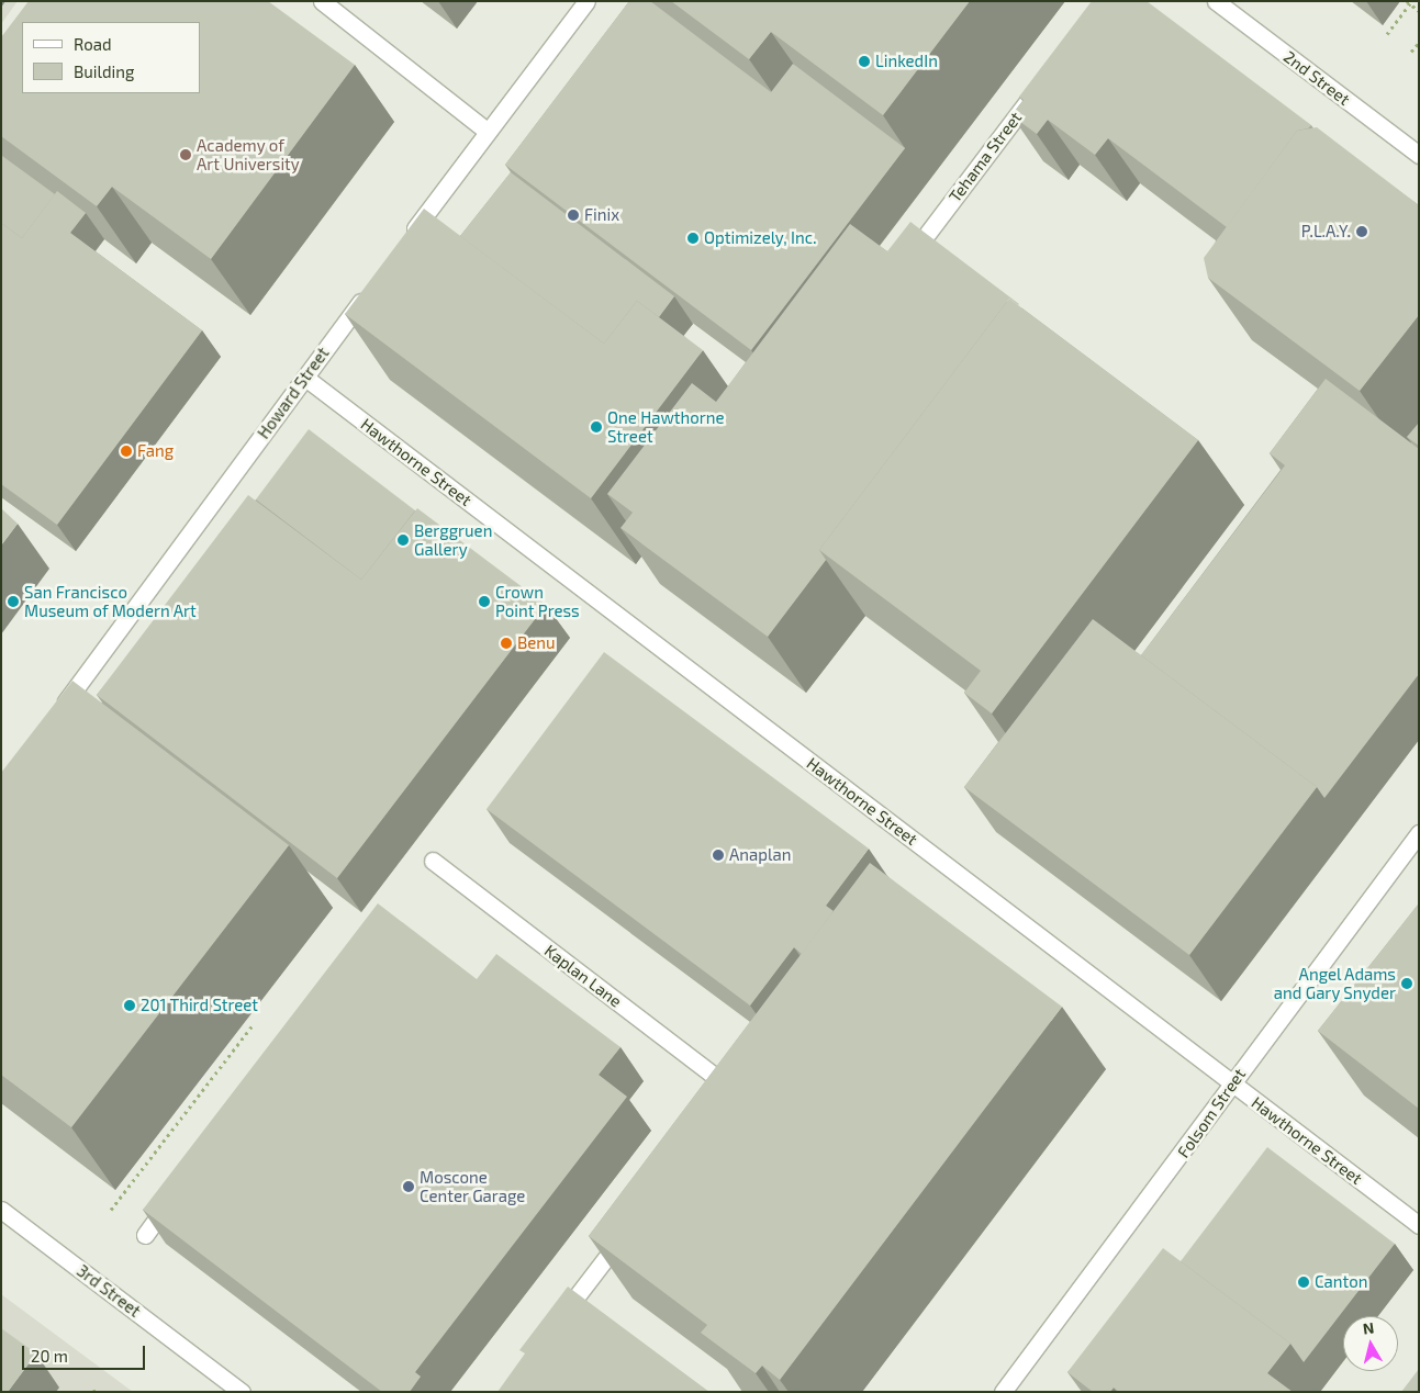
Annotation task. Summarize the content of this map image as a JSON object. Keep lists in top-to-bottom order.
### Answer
{
  "streets": {
    "street": [
      "2nd Street",
      "Tehama Street",
      "Howard Street",
      "Hawthorne Street",
      "Kaplan Lane",
      "Folsom Street",
      "3rd Street"
    ]
  },
  "crossings": [
    ["Howard Street", "Hawthorne Street"],
    ["Hawthorne Street", "Folsom Street"]
  ],
  "places": [
    "LinkedIn",
    "Academy of Art University",
    "Finix",
    "P.L.A.Y.",
    "Optimizely, Inc.",
    "One Hawthorne Street",
    "Fang",
    "Berggruen Gallery",
    "San Francisco Museum of Modern Art",
    "Crown Point Press",
    "Benu",
    "Anaplan",
    "Angel Adams and Gary Snyder",
    "201 Third Street",
    "Moscone Center Garage",
    "Canton"
  ],
  "legend": ["Road", "Building"],
  "scale_bar": "20 m",
  "north": "top"
}
